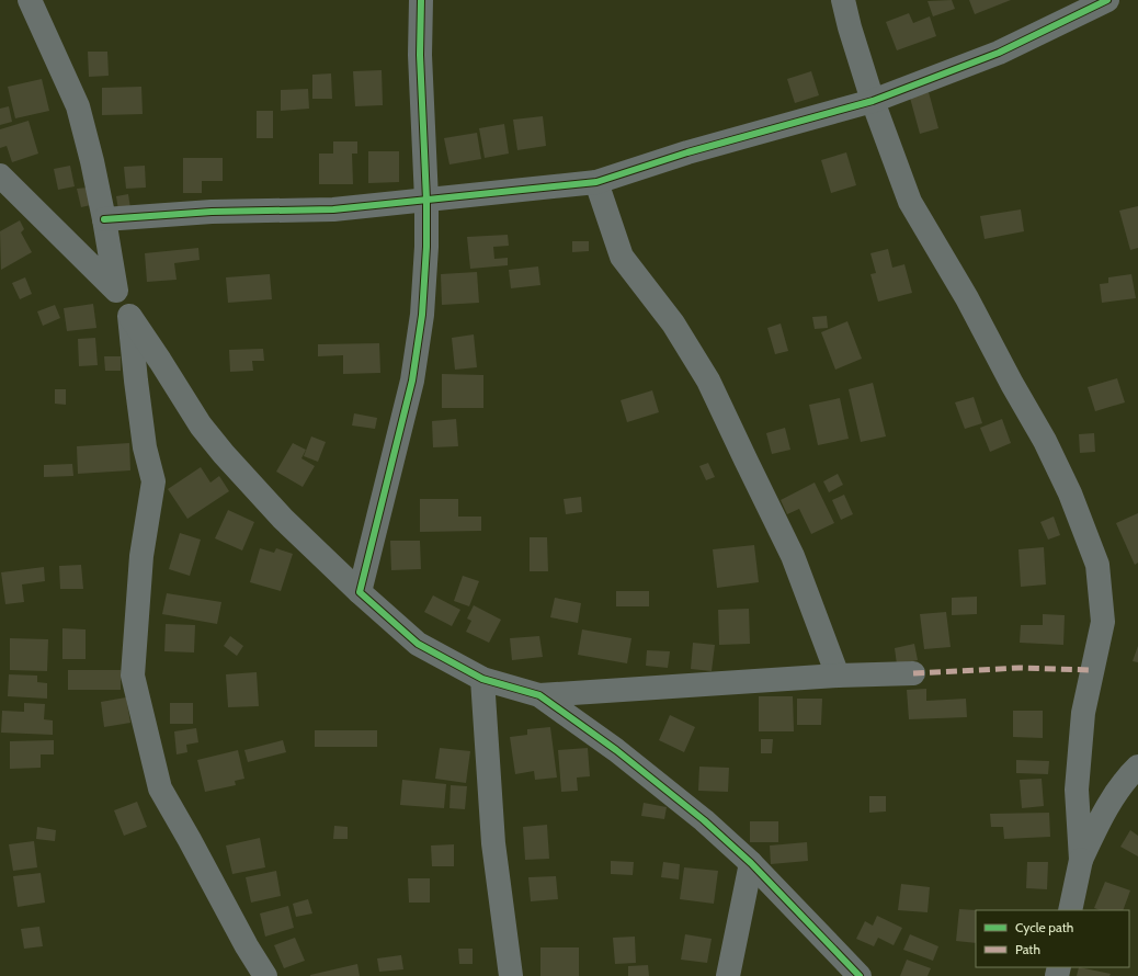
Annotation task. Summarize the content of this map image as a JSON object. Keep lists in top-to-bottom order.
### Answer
{
  "legend": ["Cycle path", "Path"]
}
